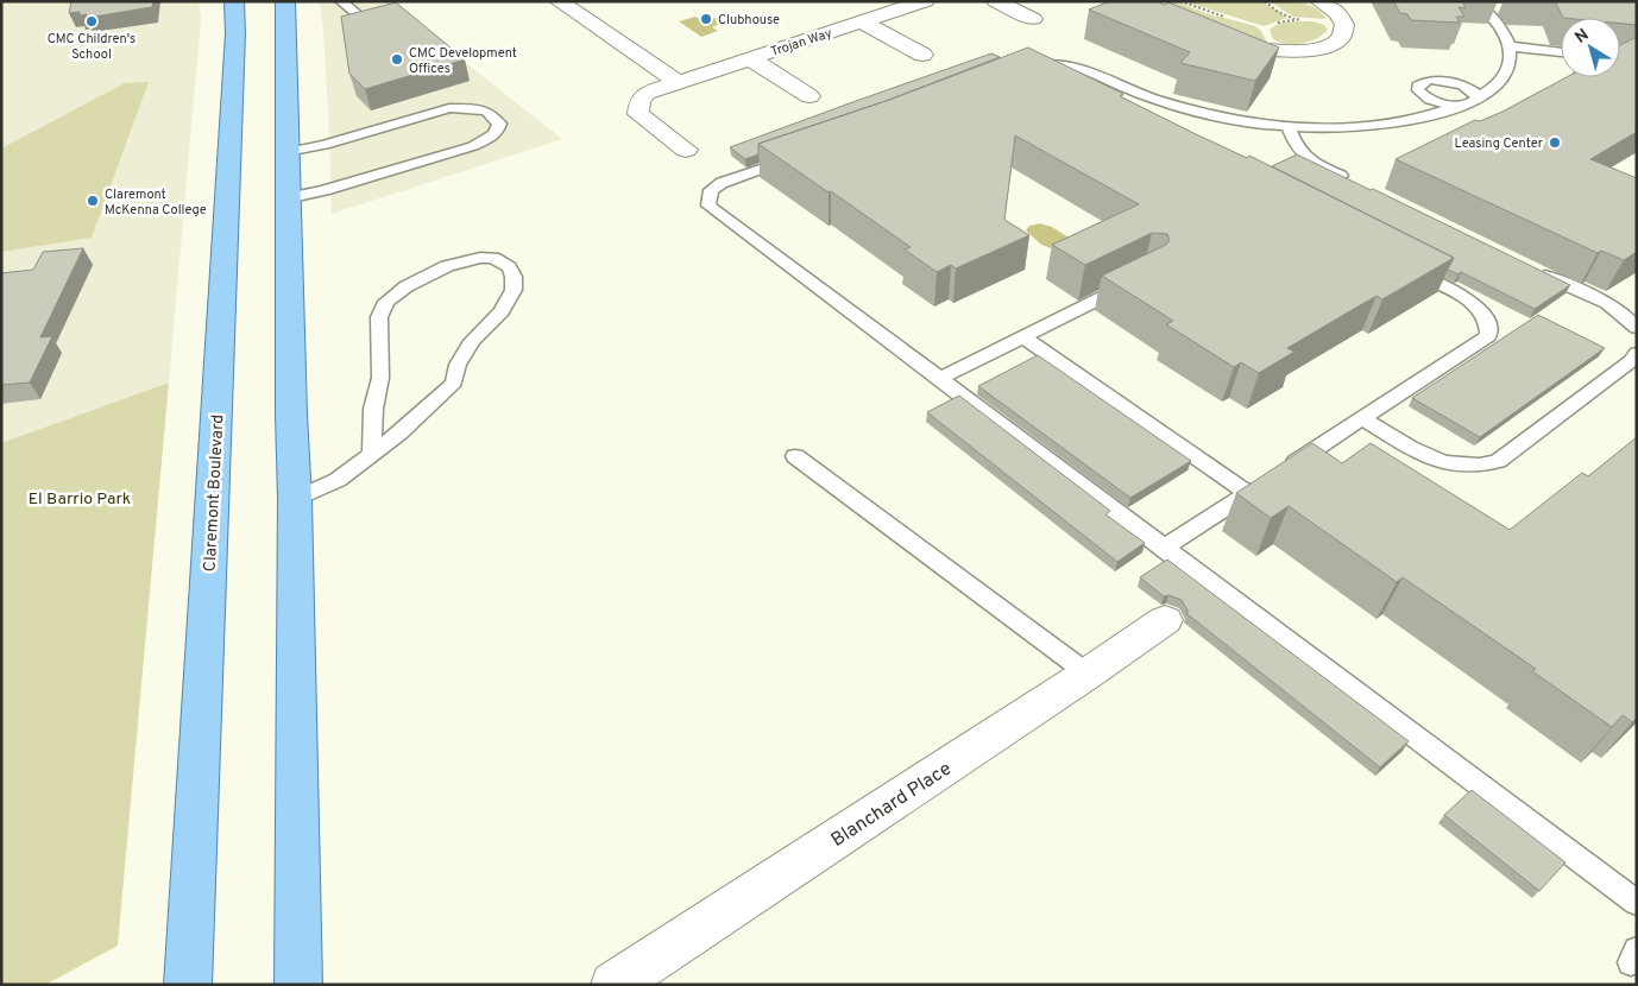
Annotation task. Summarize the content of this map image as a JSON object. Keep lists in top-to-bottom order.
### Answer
{
  "streets": {
    "main road": ["Claremont Boulevard"],
    "street": ["Trojan Way", "Blanchard Place"]
  },
  "parks": ["El Barrio Park"],
  "places": [
    "Clubhouse",
    "CMC Children's School",
    "CMC Development Offices",
    "Leasing Center",
    "Claremont McKenna College"
  ],
  "north": "top left"
}
